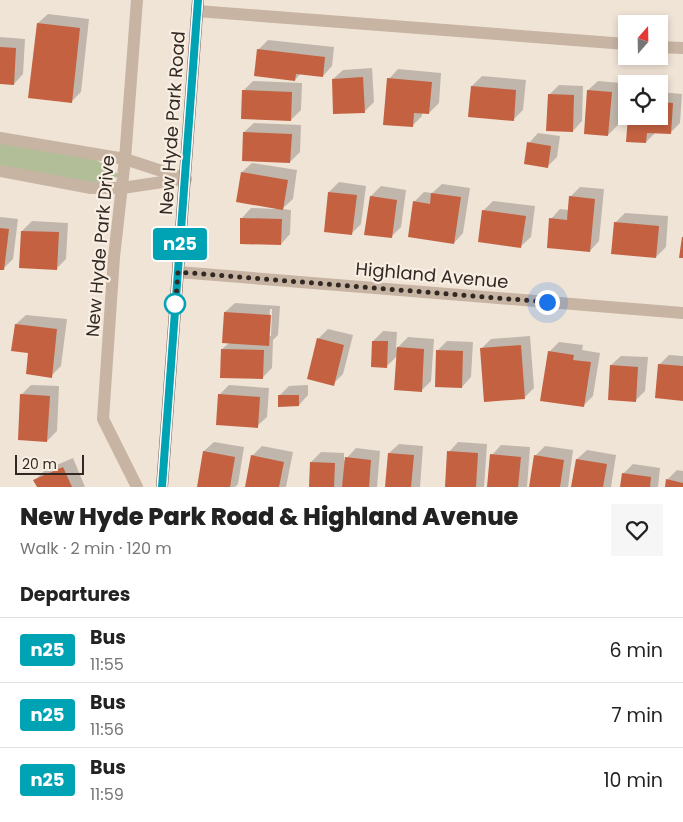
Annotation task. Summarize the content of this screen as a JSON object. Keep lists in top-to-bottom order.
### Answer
{
  "streets": {
    "main road": ["New Hyde Park Road"],
    "street": ["New Hyde Park Drive", "Highland Avenue"]
  },
  "crossings": [
    ["New Hyde Park Road", "Highland Avenue"]
  ],
  "lines": ["bus line n25"],
  "scale_bar": "20 m",
  "north": "top",
  "page": {
    "on_map": "n25",
    "scale": "20 m",
    "heading": [
      ["New Hyde Park Road & Highland Avenue", "Walk · 2 min · 120 m"],
      "Departures"
    ],
    "list": [
      {
        "mark": "n25",
        "name": "Bus",
        "note": "11:55",
        "value": "6 min"
      },
      {
        "mark": "n25",
        "name": "Bus",
        "note": "11:56",
        "value": "7 min"
      },
      {
        "mark": "n25",
        "name": "Bus",
        "note": "11:59",
        "value": "10 min"
      }
    ]
  }
}
